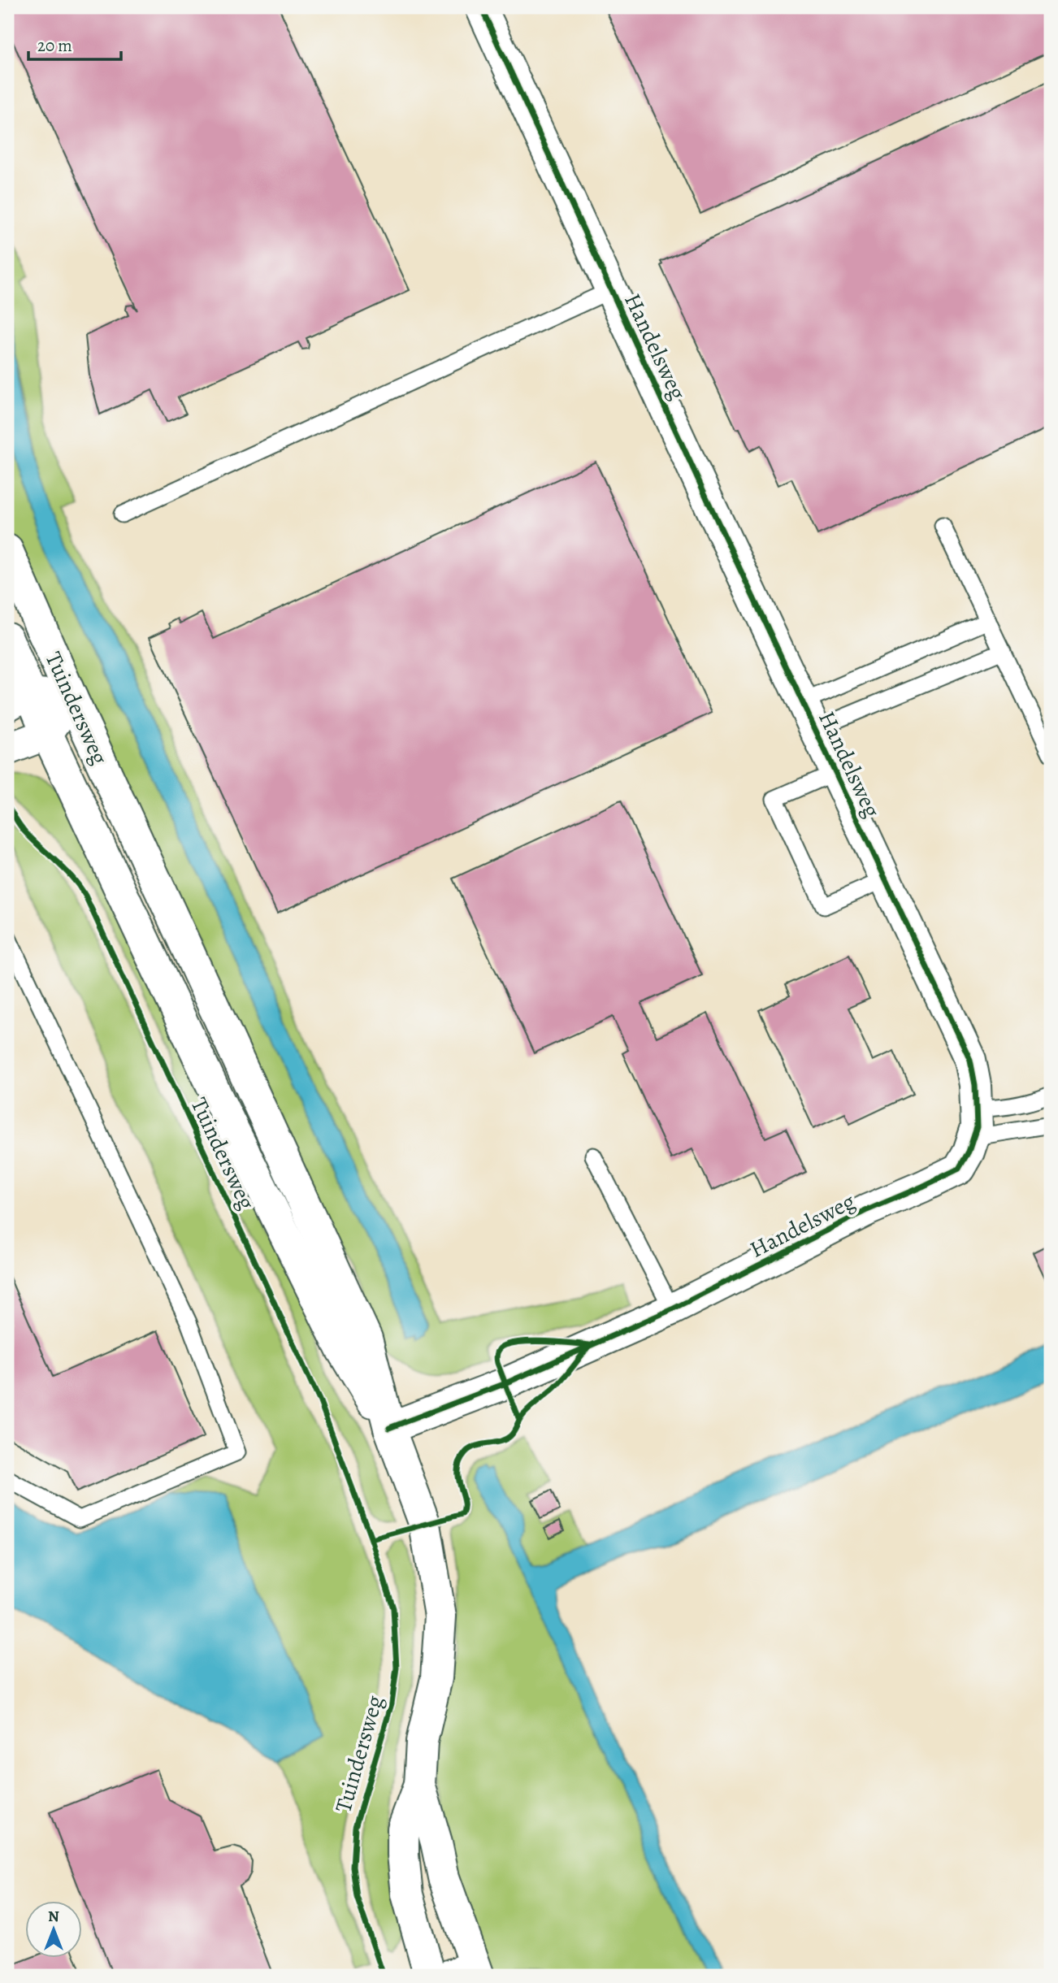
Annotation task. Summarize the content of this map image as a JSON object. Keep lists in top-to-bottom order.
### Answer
{
  "streets": {
    "main road": ["Handelsweg", "Tuindersweg"]
  },
  "crossings": [
    ["Handelsweg", "Tuindersweg"]
  ],
  "scale_bar": "20 m",
  "north": "top"
}
